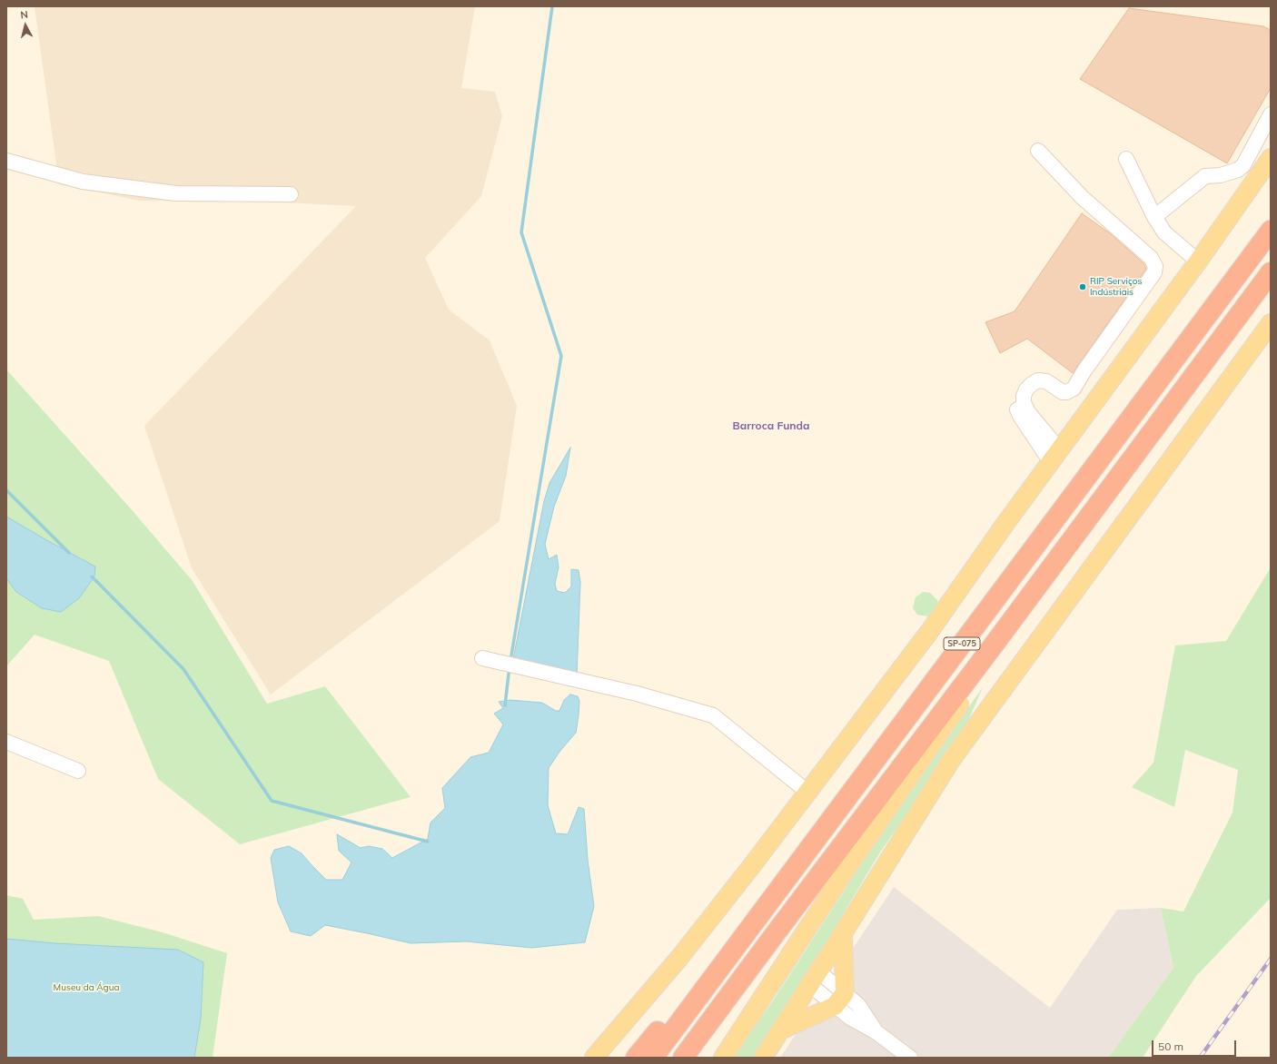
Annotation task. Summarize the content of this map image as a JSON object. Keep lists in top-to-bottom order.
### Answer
{
  "streets": {
    "highway": ["SP-075"]
  },
  "districts": ["Barroca Funda"],
  "parks": ["Museu da Água"],
  "places": ["RIP Serviços Indústriais"],
  "scale_bar": "50 m",
  "north": "top"
}
